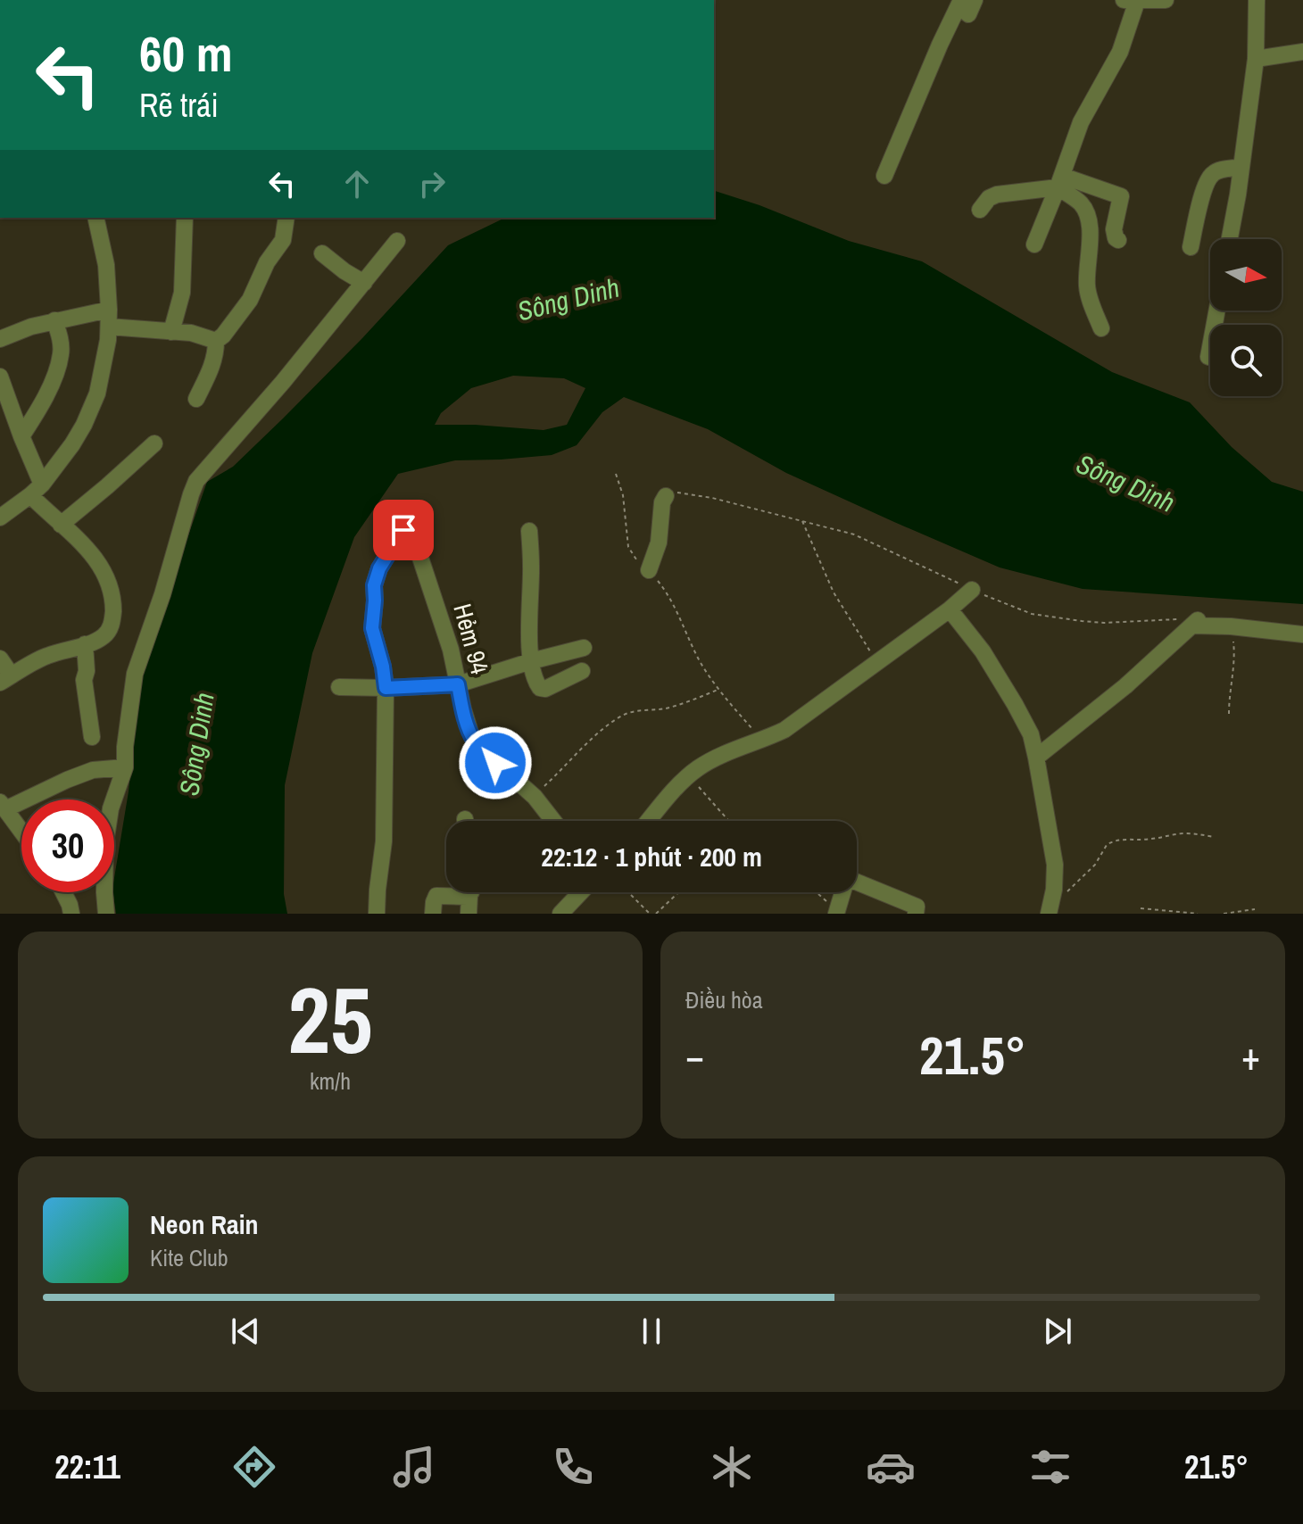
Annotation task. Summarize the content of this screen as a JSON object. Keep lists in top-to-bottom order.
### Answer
{
  "streets": {
    "street": ["Hẻm 94"]
  },
  "water": ["Sông Dinh"],
  "north": "right",
  "page": {
    "turn": ["60 m", "Rẽ trái"],
    "limit": "30",
    "trip": "22:12 · 1 phút · 200 m",
    "tile": [
      ["25", "km/h"],
      "Điều hòa"
    ],
    "heat": ["−", "21.5°", "+"],
    "song": ["Neon Rain", "Kite Club"],
    "tabs": ["22:11", "21.5°"]
  }
}
